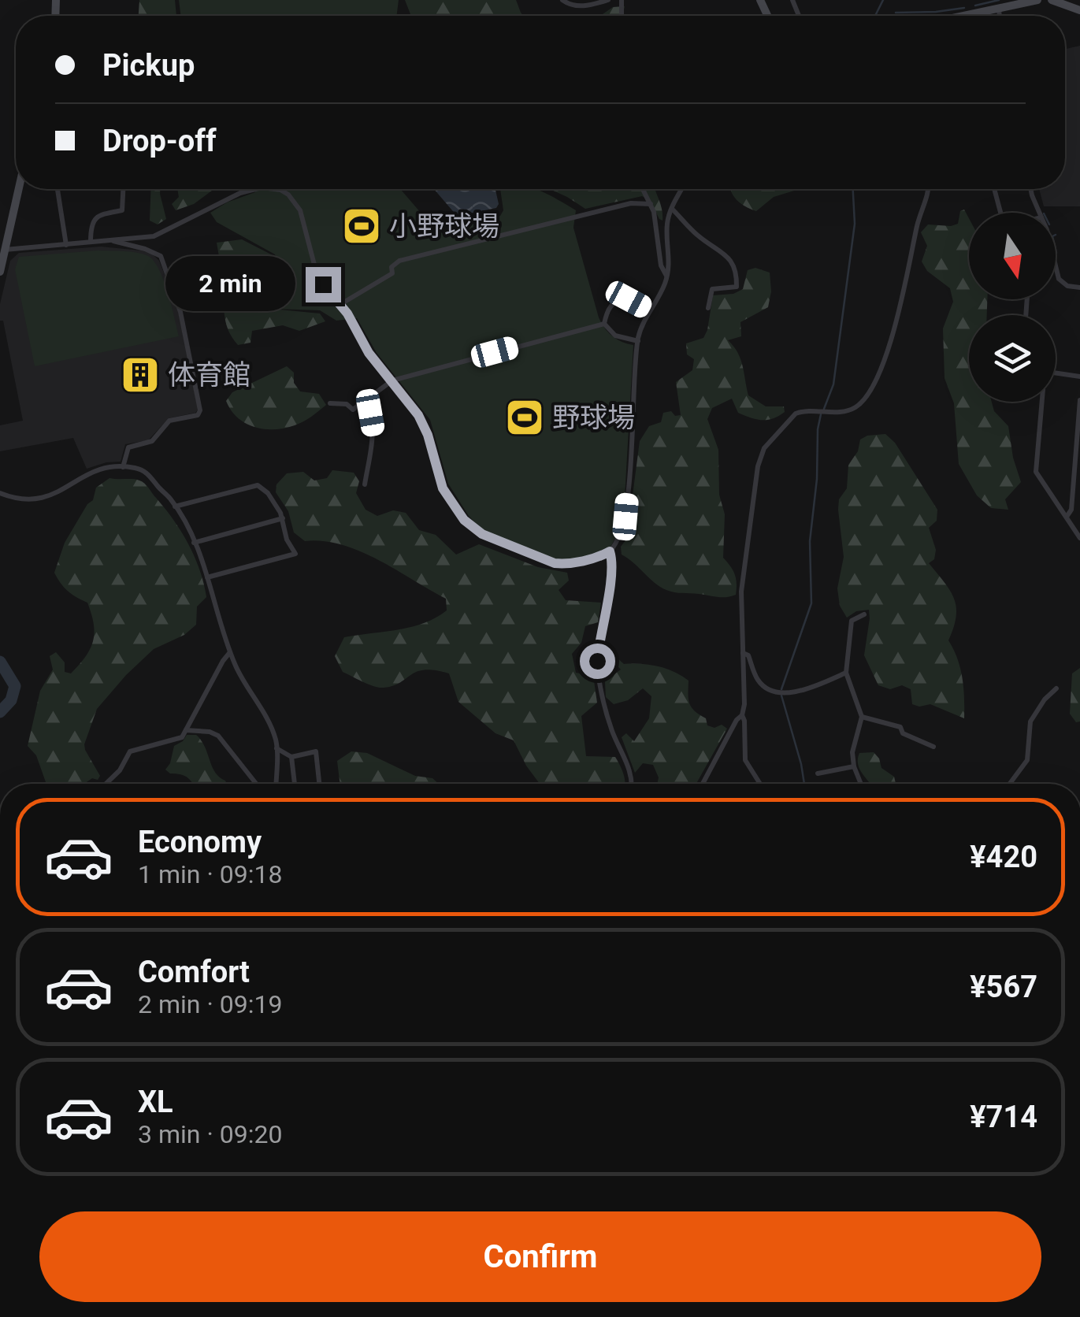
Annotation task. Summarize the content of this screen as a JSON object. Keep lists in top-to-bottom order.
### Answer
{
  "places": {
    "sports": ["小野球場", "野球場"],
    "building": ["体育館"]
  },
  "north": "bottom",
  "page": {
    "banner": ["Pickup", "Drop-off"],
    "bubble": "2 min",
    "list": [
      {
        "name": "Economy",
        "note": "1 min · 09:18",
        "value": "¥420"
      },
      {
        "name": "Comfort",
        "note": "2 min · 09:19",
        "value": "¥567"
      },
      {
        "name": "XL",
        "note": "3 min · 09:20",
        "value": "¥714"
      }
    ],
    "buttons": "Confirm"
  }
}
